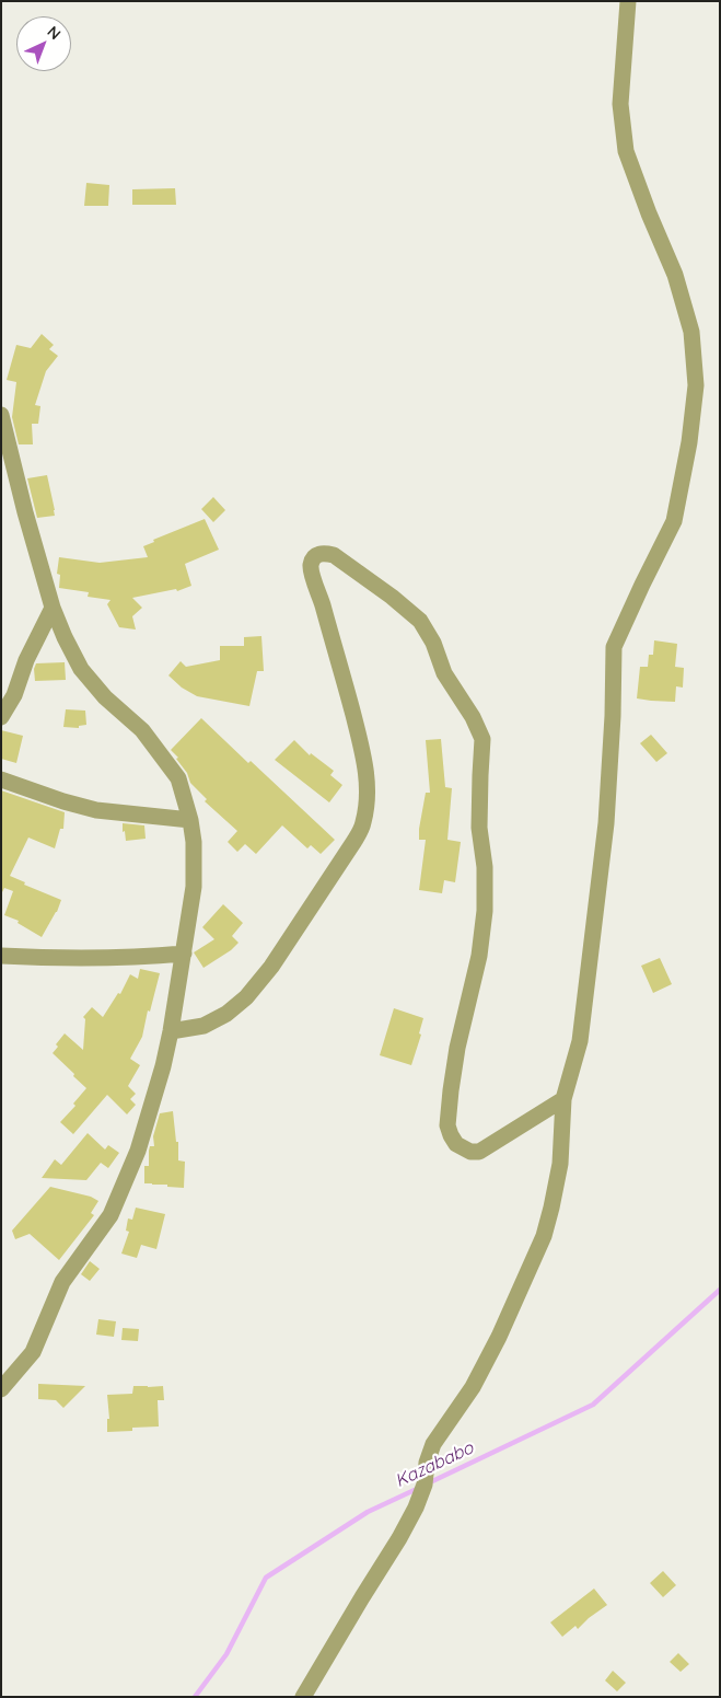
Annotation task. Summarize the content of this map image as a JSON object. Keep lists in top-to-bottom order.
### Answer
{
  "water": ["Kazababo"],
  "north": "top right"
}
